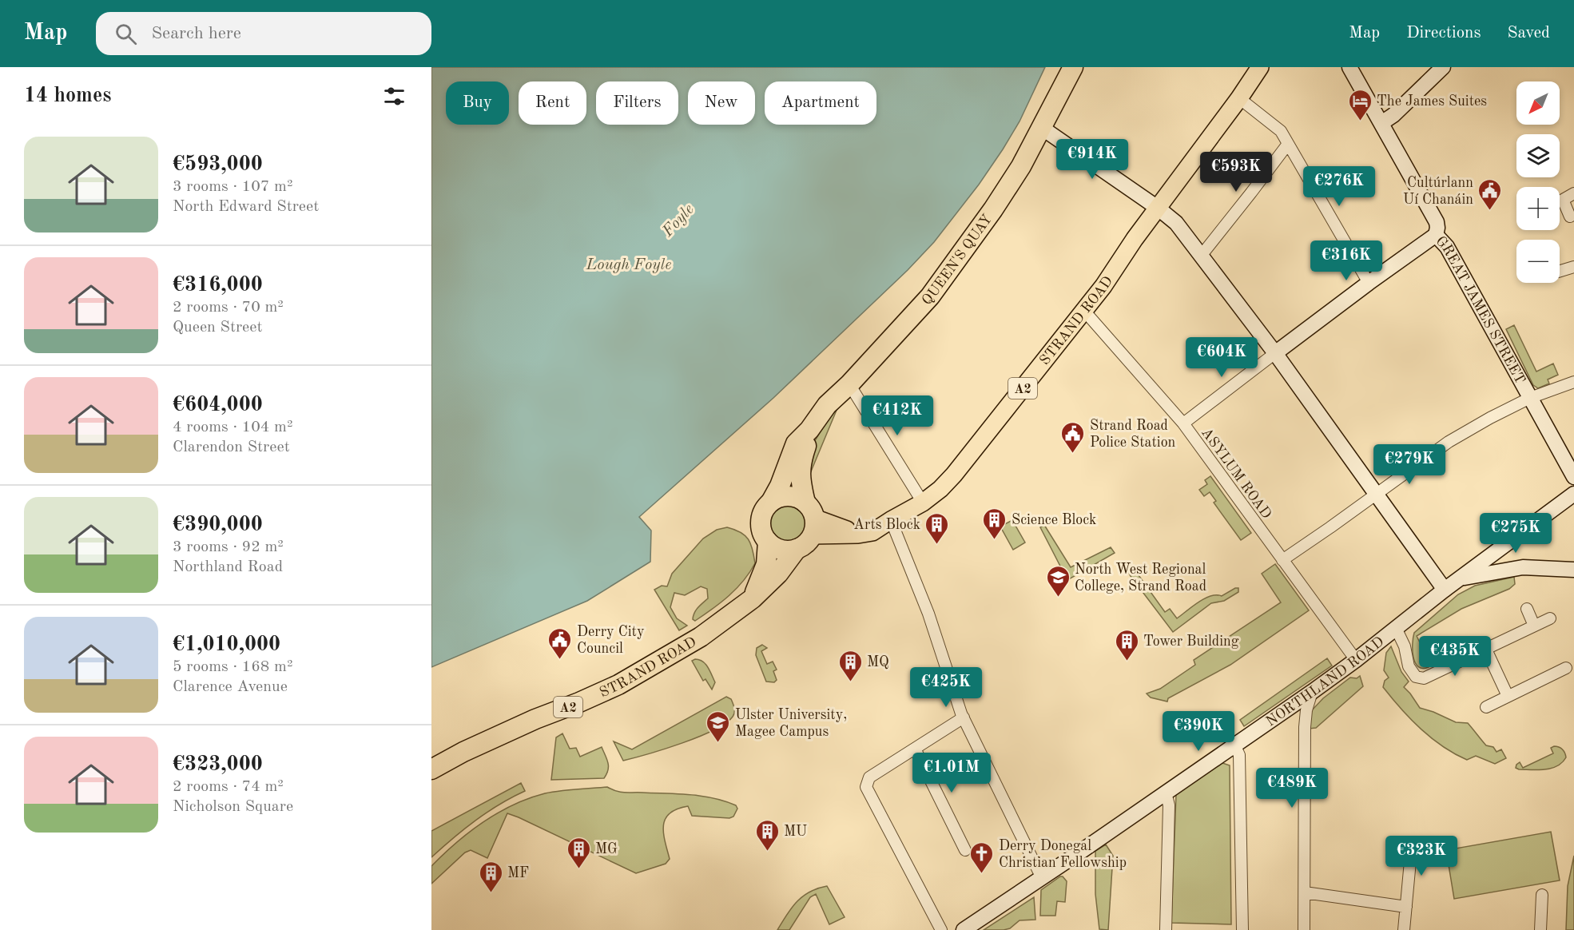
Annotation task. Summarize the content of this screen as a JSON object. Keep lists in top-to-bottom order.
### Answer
{
  "streets": {
    "highway": ["QUEEN'S QUAY", "STRAND ROAD", "A2"],
    "main road": ["GREAT JAMES STREET", "NORTHLAND ROAD"],
    "street": ["ASYLUM ROAD"]
  },
  "crossings": [
    ["QUEEN'S QUAY", "STRAND ROAD"],
    ["QUEEN'S QUAY", "A2"],
    ["STRAND ROAD", "A2"],
    ["STRAND ROAD", "ASYLUM ROAD"],
    ["ASYLUM ROAD", "NORTHLAND ROAD"]
  ],
  "water": ["Foyle", "Lough Foyle"],
  "places": {
    "hotel": ["The James Suites"],
    "public building": ["Cultúrlann Uí Chanáin", "Strand Road Police Station", "Derry City Council"],
    "building": [
      "Science Block",
      "Arts Block",
      "Tower Building",
      "MQ",
      "MU",
      "MG",
      "MF"
    ],
    "school or university": ["North West Regional College, Strand Road", "Ulster University, Magee Campus"],
    "church": ["Derry Donegal Christian Fellowship"]
  },
  "north": "bottom left",
  "page": {
    "header": "Map",
    "search": "Search here",
    "nav": ["Map", "Directions", "Saved"],
    "heading": "14 homes",
    "map_buttons": ["+", "−"],
    "chip": [
      "Buy",
      "Rent",
      "Filters",
      "New",
      "Apartment"
    ],
    "list": [
      {
        "name": "€593,000",
        "note": "3 rooms · 107 m² · North Edward Street"
      },
      {
        "name": "€316,000",
        "note": "2 rooms · 70 m² · Queen Street"
      },
      {
        "name": "€604,000",
        "note": "4 rooms · 104 m² · Clarendon Street"
      },
      {
        "name": "€390,000",
        "note": "3 rooms · 92 m² · Northland Road"
      },
      {
        "name": "€1,010,000",
        "note": "5 rooms · 168 m² · Clarence Avenue"
      },
      {
        "name": "€323,000",
        "note": "2 rooms · 74 m² · Nicholson Square"
      }
    ],
    "price": [
      "€914K",
      "€593K",
      "€276K",
      "€316K",
      "€604K",
      "€412K",
      "€279K",
      "€275K",
      "€435K",
      "€425K",
      "€390K",
      "€1.01M",
      "€489K",
      "€323K"
    ]
  }
}
